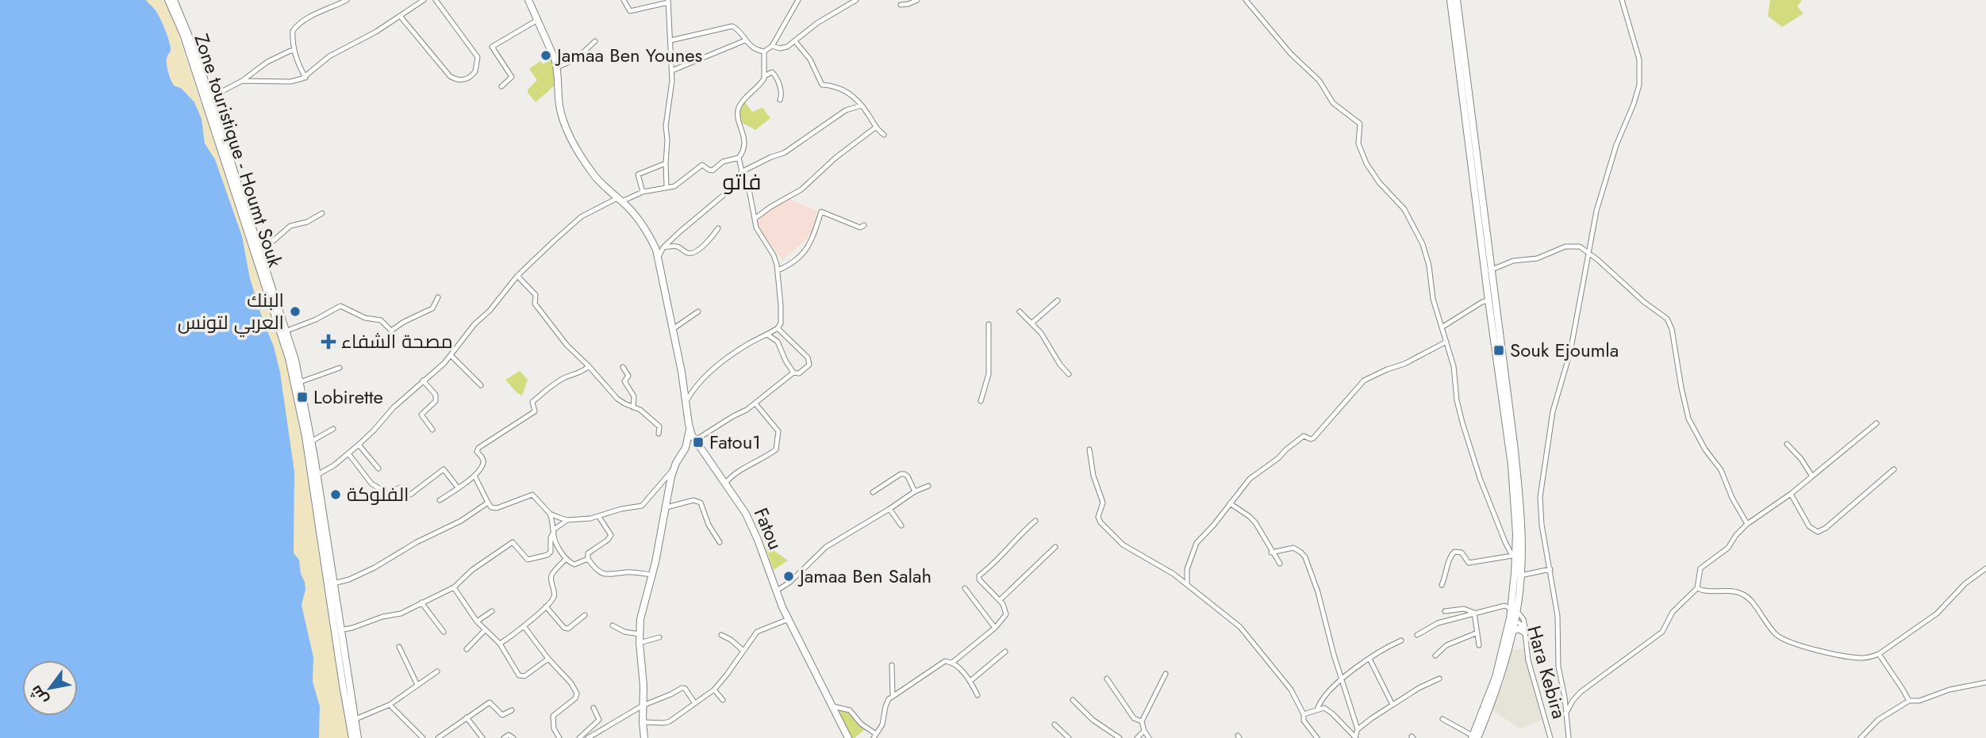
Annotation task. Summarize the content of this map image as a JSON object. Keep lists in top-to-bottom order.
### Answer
{
  "streets": {
    "main road": ["Zone touristique - Houmt Souk", "Fatou"],
    "street": ["Hara Kebira"]
  },
  "districts": ["فاتو"],
  "places": {
    "other": [
      "Jamaa Ben Younes",
      "البنك العربي لتونس",
      "الفلوكة",
      "Jamaa Ben Salah"
    ],
    "health": ["مصحة الشفاء"],
    "transit": ["Souk Ejoumla", "Lobirette", "Fatou1"]
  },
  "north": "bottom left"
}
